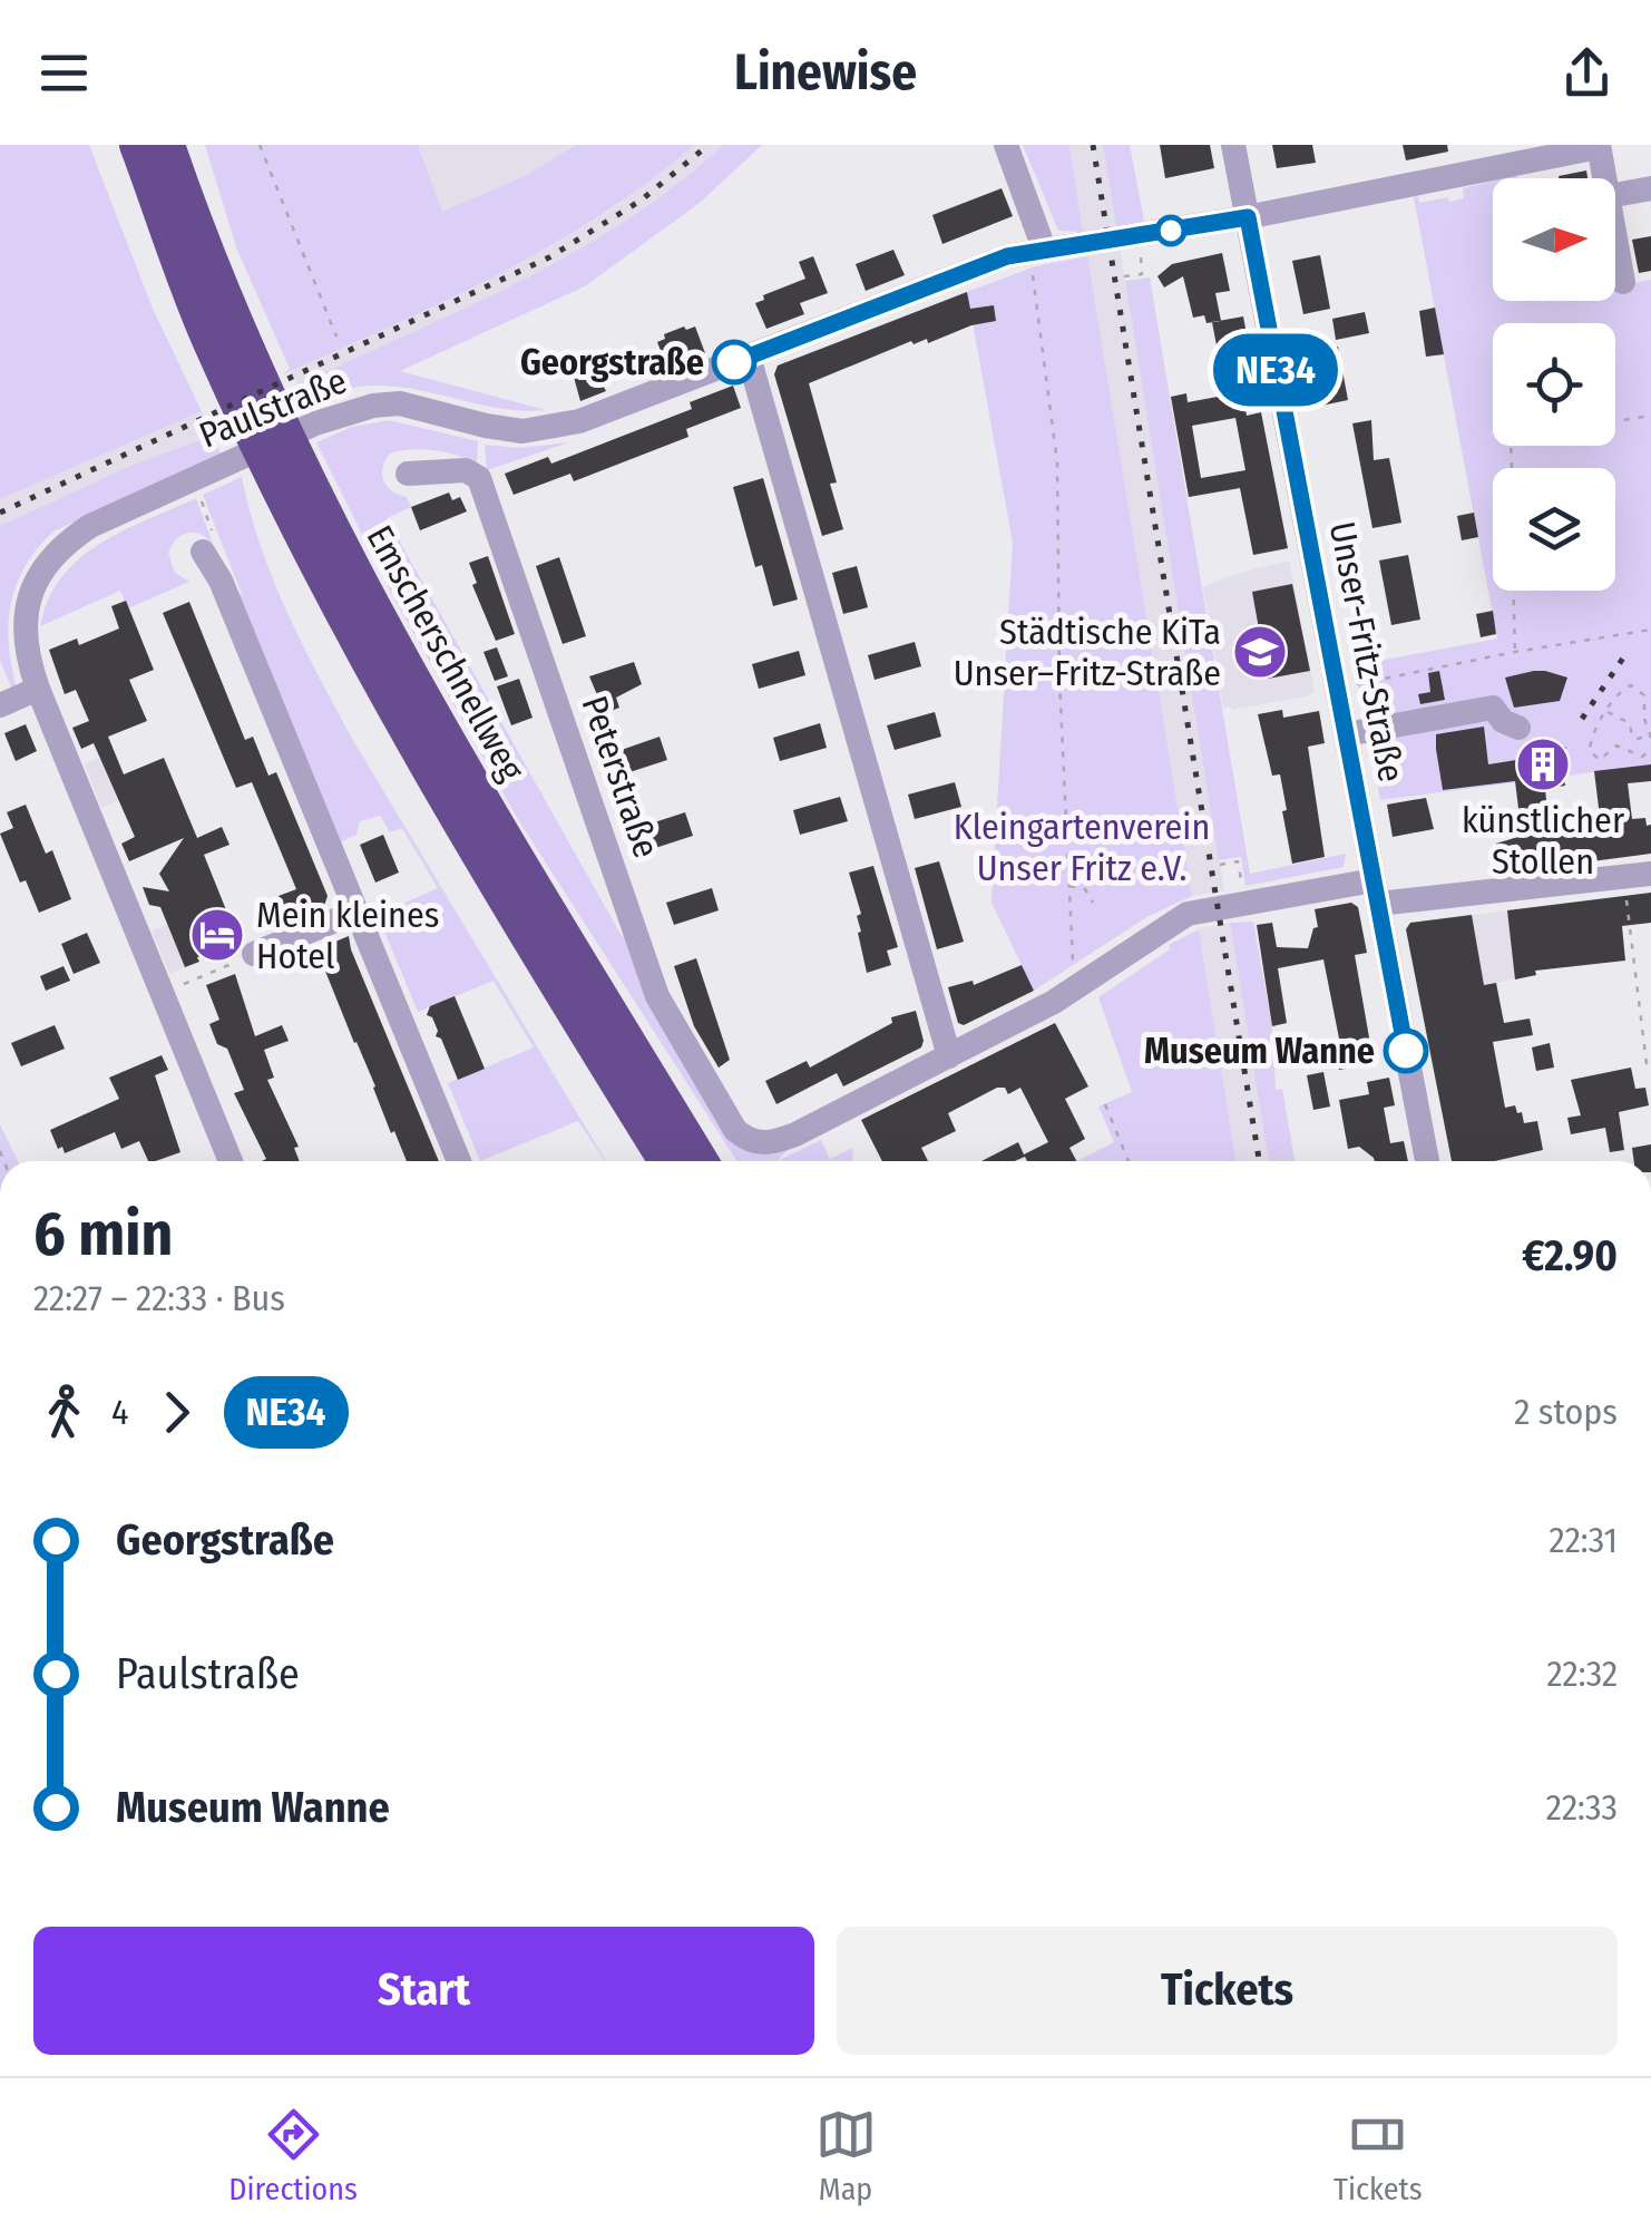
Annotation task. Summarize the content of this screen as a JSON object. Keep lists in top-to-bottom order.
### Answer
{
  "streets": {
    "highway": ["Emscherschnellweg"],
    "street": ["Paulstraße", "Unser-Fritz-Straße", "Peterstraße"]
  },
  "crossings": [
    ["Paulstraße", "Unser-Fritz-Straße"]
  ],
  "parks": ["Kleingartenverein Unser Fritz e.V."],
  "places": {
    "other": ["Georgstraße", "Museum Wanne"],
    "school or university": ["Städtische KiTa Unser–Fritz-Straße"],
    "building": ["künstlicher Stollen"],
    "hotel": ["Mein kleines Hotel"]
  },
  "lines": ["bus line NE34"],
  "north": "right",
  "page": {
    "header": "Linewise",
    "on_map": "NE34",
    "heading": ["6 min", "22:27 – 22:33 · Bus", "€2.90"],
    "legs": ["4", "NE34", "2 stops"],
    "list": [
      {
        "name": "Georgstraße",
        "value": "22:31"
      },
      {
        "name": "Paulstraße",
        "value": "22:32"
      },
      {
        "name": "Museum Wanne",
        "value": "22:33"
      }
    ],
    "buttons": ["Start", "Tickets"],
    "tabs": ["Directions", "Map", "Tickets"]
  }
}
